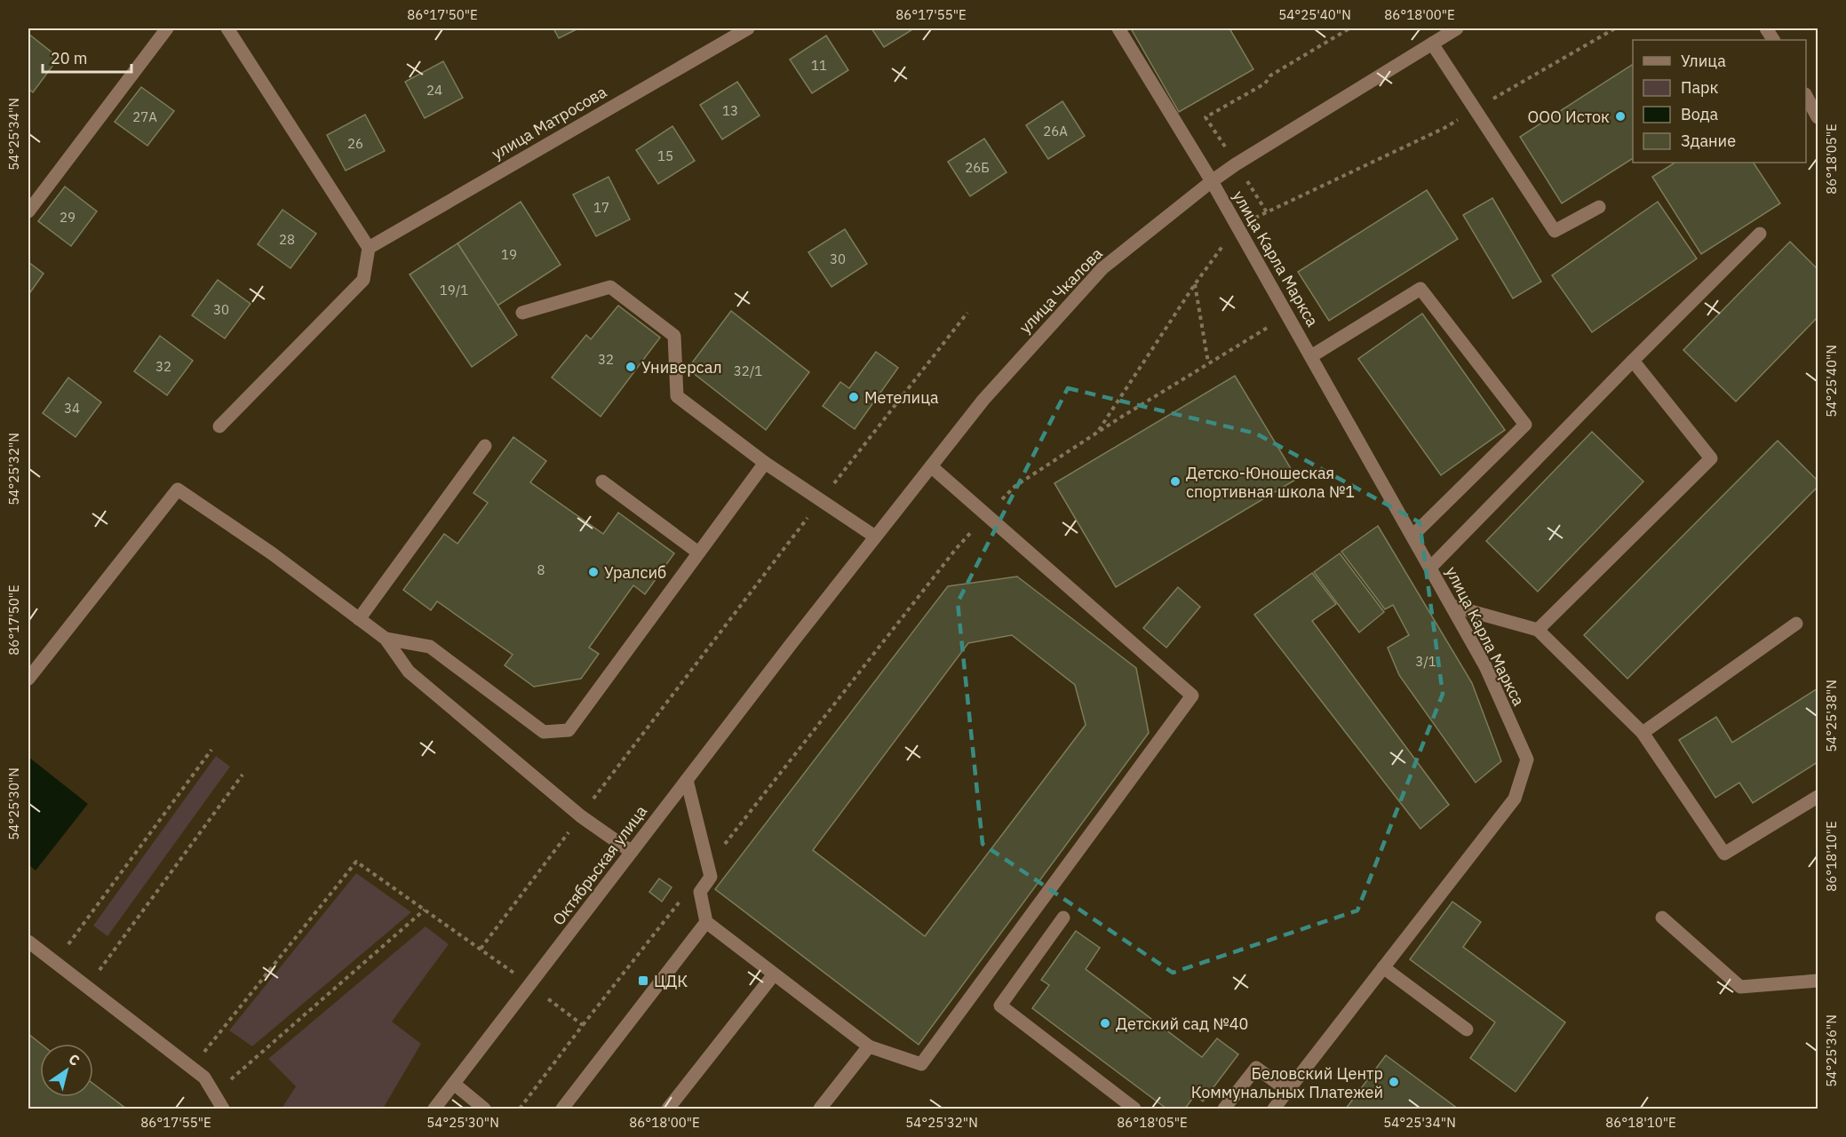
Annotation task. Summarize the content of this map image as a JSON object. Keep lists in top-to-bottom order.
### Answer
{
  "streets": {
    "street": [
      "улица Матросова",
      "улица Карла Маркса",
      "улица Чкалова",
      "Октябрьская улица"
    ]
  },
  "crossings": [
    ["улица Карла Маркса", "улица Чкалова"],
    ["улица Чкалова", "Октябрьская улица"]
  ],
  "places": {
    "other": [
      "ООО Исток",
      "Универсал",
      "Метелица",
      "Детско-Юношеская спортивная школа №1",
      "Уралсиб",
      "Детский сад №40",
      "Беловский Центр Коммунальных Платежей"
    ],
    "transit": ["ЦДК"]
  },
  "house_numbers": [
    "11",
    "24",
    "13",
    "27А",
    "26А",
    "26",
    "15",
    "26Б",
    "17",
    "29",
    "28",
    "19",
    "30",
    "19/1",
    "30",
    "32",
    "32",
    "32/1",
    "34",
    "8",
    "3/1"
  ],
  "legend": [
    "Улица",
    "Парк",
    "Вода",
    "Здание"
  ],
  "scale_bar": "20 m",
  "north": "top right",
  "coordinates": [
    "86°17'50\"E",
    "86°17'55\"E",
    "54°25'40\"N",
    "86°18'00\"E",
    "54°25'34\"N",
    "86°18'05\"E",
    "54°25'32\"N",
    "54°25'38\"N",
    "54°25'30\"N",
    "86°18'10\"E",
    "54°25'36\"N"
  ]
}
